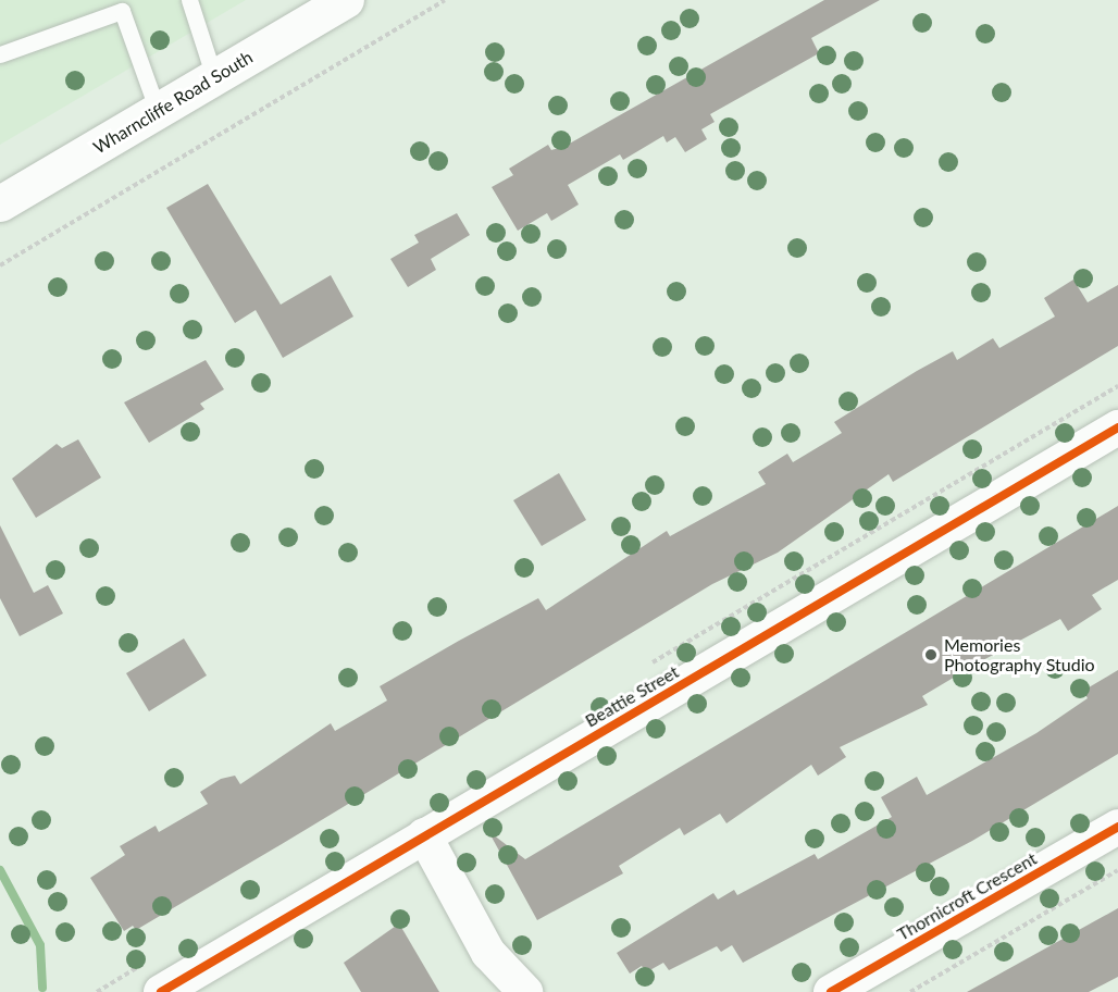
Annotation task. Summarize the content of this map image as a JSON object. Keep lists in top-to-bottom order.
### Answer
{
  "streets": {
    "main road": ["Wharncliffe Road South"],
    "street": ["Beattie Street", "Thornicroft Crescent"]
  },
  "places": ["Memories Photography Studio"]
}
